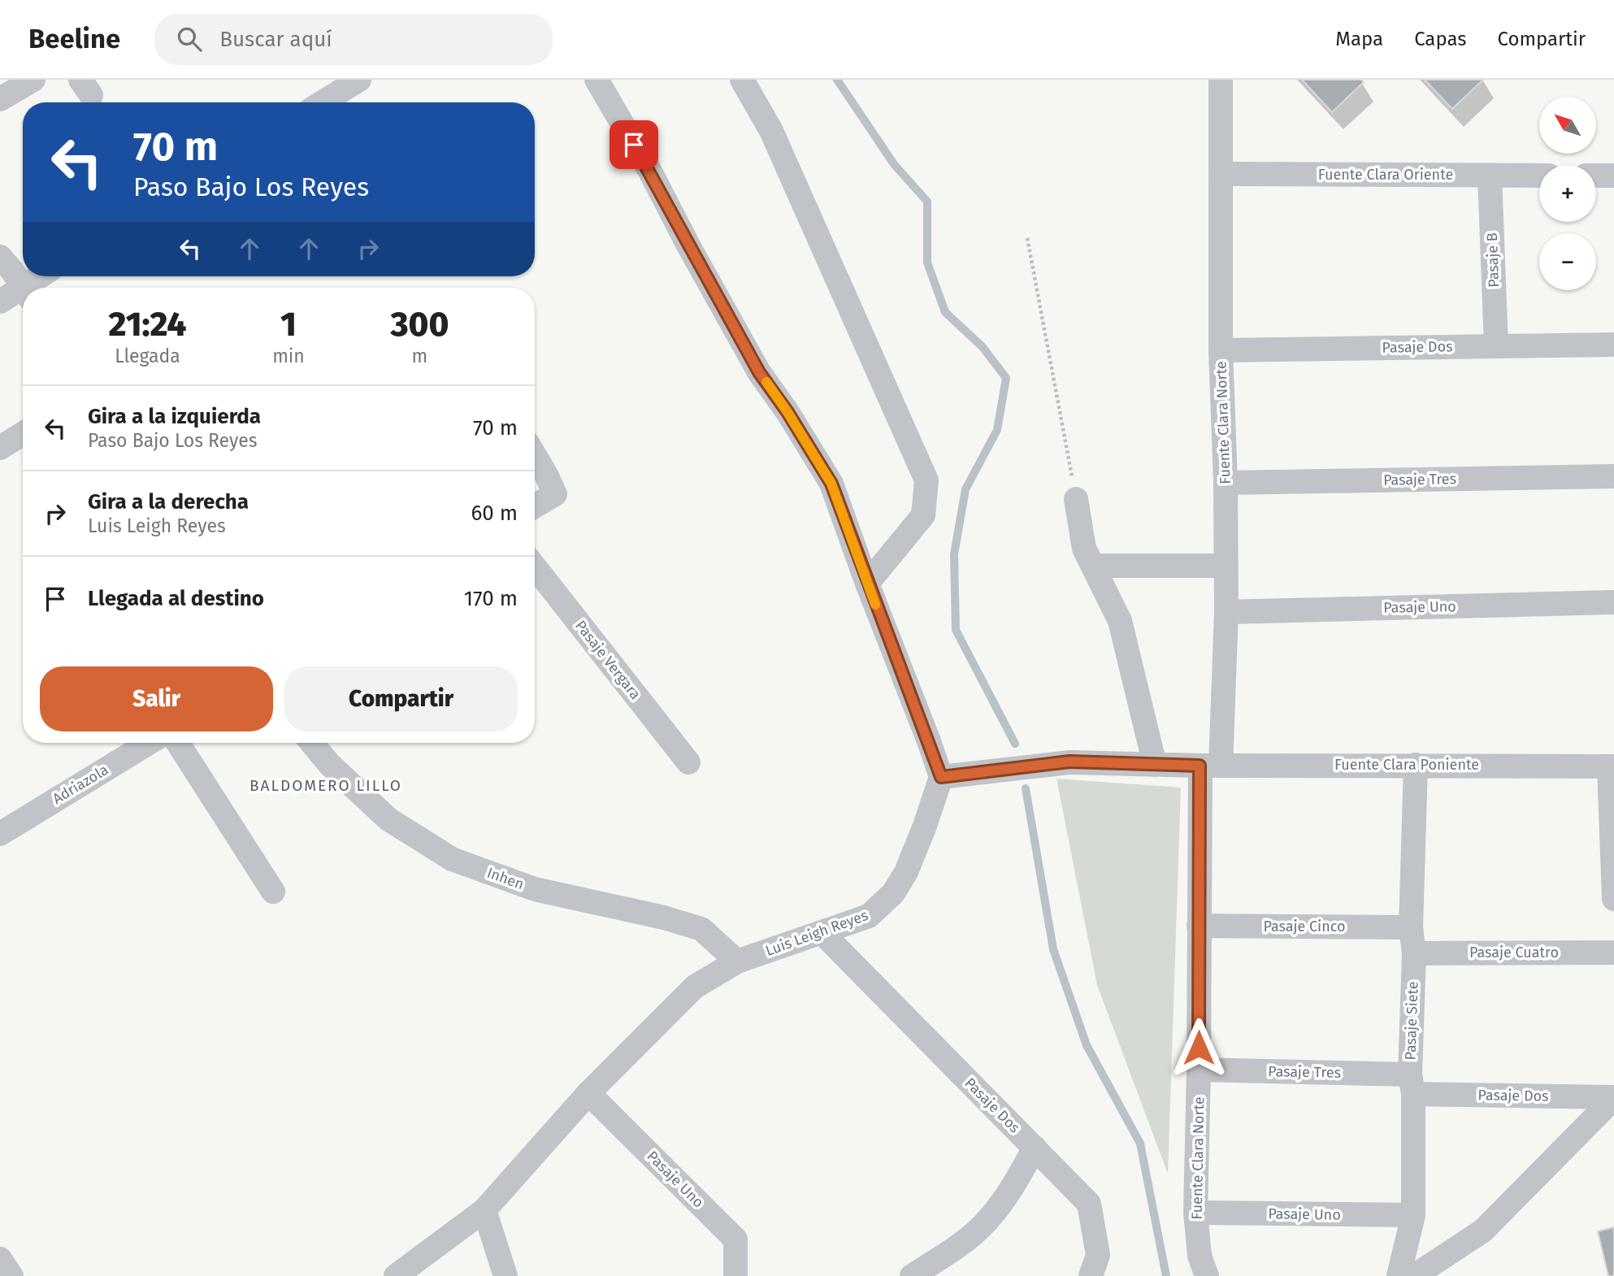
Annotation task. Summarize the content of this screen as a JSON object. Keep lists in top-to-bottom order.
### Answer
{
  "streets": {
    "street": [
      "Fuente Clara Oriente",
      "Pasaje B",
      "Pasaje Dos",
      "Fuente Clara Norte",
      "Pasaje Tres",
      "Pasaje Uno",
      "Pasaje Vergara",
      "Fuente Clara Poniente",
      "Adriazola",
      "Inhen",
      "Pasaje Cinco",
      "Luis Leigh Reyes",
      "Pasaje Cuatro",
      "Pasaje Siete"
    ]
  },
  "crossings": [
    ["Fuente Clara Oriente", "Pasaje B"],
    ["Fuente Clara Oriente", "Fuente Clara Norte"],
    ["Pasaje B", "Pasaje Dos"],
    ["Pasaje Dos", "Fuente Clara Norte"],
    ["Pasaje Dos", "Pasaje Tres"],
    ["Pasaje Dos", "Luis Leigh Reyes"],
    ["Pasaje Dos", "Pasaje Siete"],
    ["Fuente Clara Norte", "Pasaje Tres"],
    ["Fuente Clara Norte", "Pasaje Uno"],
    ["Fuente Clara Norte", "Fuente Clara Poniente"],
    ["Fuente Clara Norte", "Pasaje Cinco"],
    ["Pasaje Tres", "Pasaje Siete"],
    ["Pasaje Uno", "Luis Leigh Reyes"],
    ["Pasaje Uno", "Pasaje Siete"],
    ["Fuente Clara Poniente", "Luis Leigh Reyes"],
    ["Fuente Clara Poniente", "Pasaje Siete"],
    ["Inhen", "Luis Leigh Reyes"],
    ["Pasaje Cinco", "Pasaje Siete"],
    ["Pasaje Cuatro", "Pasaje Siete"]
  ],
  "districts": ["BALDOMERO LILLO"],
  "north": "top left",
  "page": {
    "header": "Beeline",
    "search": "Buscar aquí",
    "nav": ["Mapa", "Capas", "Compartir"],
    "map_buttons": ["+", "−"],
    "turn": ["70 m", "Paso Bajo Los Reyes"],
    "eta": [
      "21:24",
      "Llegada",
      "1",
      "min",
      "300",
      "m"
    ],
    "list": [
      {
        "name": "Gira a la izquierda",
        "note": "Paso Bajo Los Reyes",
        "value": "70 m"
      },
      {
        "name": "Gira a la derecha",
        "note": "Luis Leigh Reyes",
        "value": "60 m"
      },
      {
        "name": "Llegada al destino",
        "value": "170 m"
      }
    ],
    "buttons": ["Salir", "Compartir"]
  }
}
